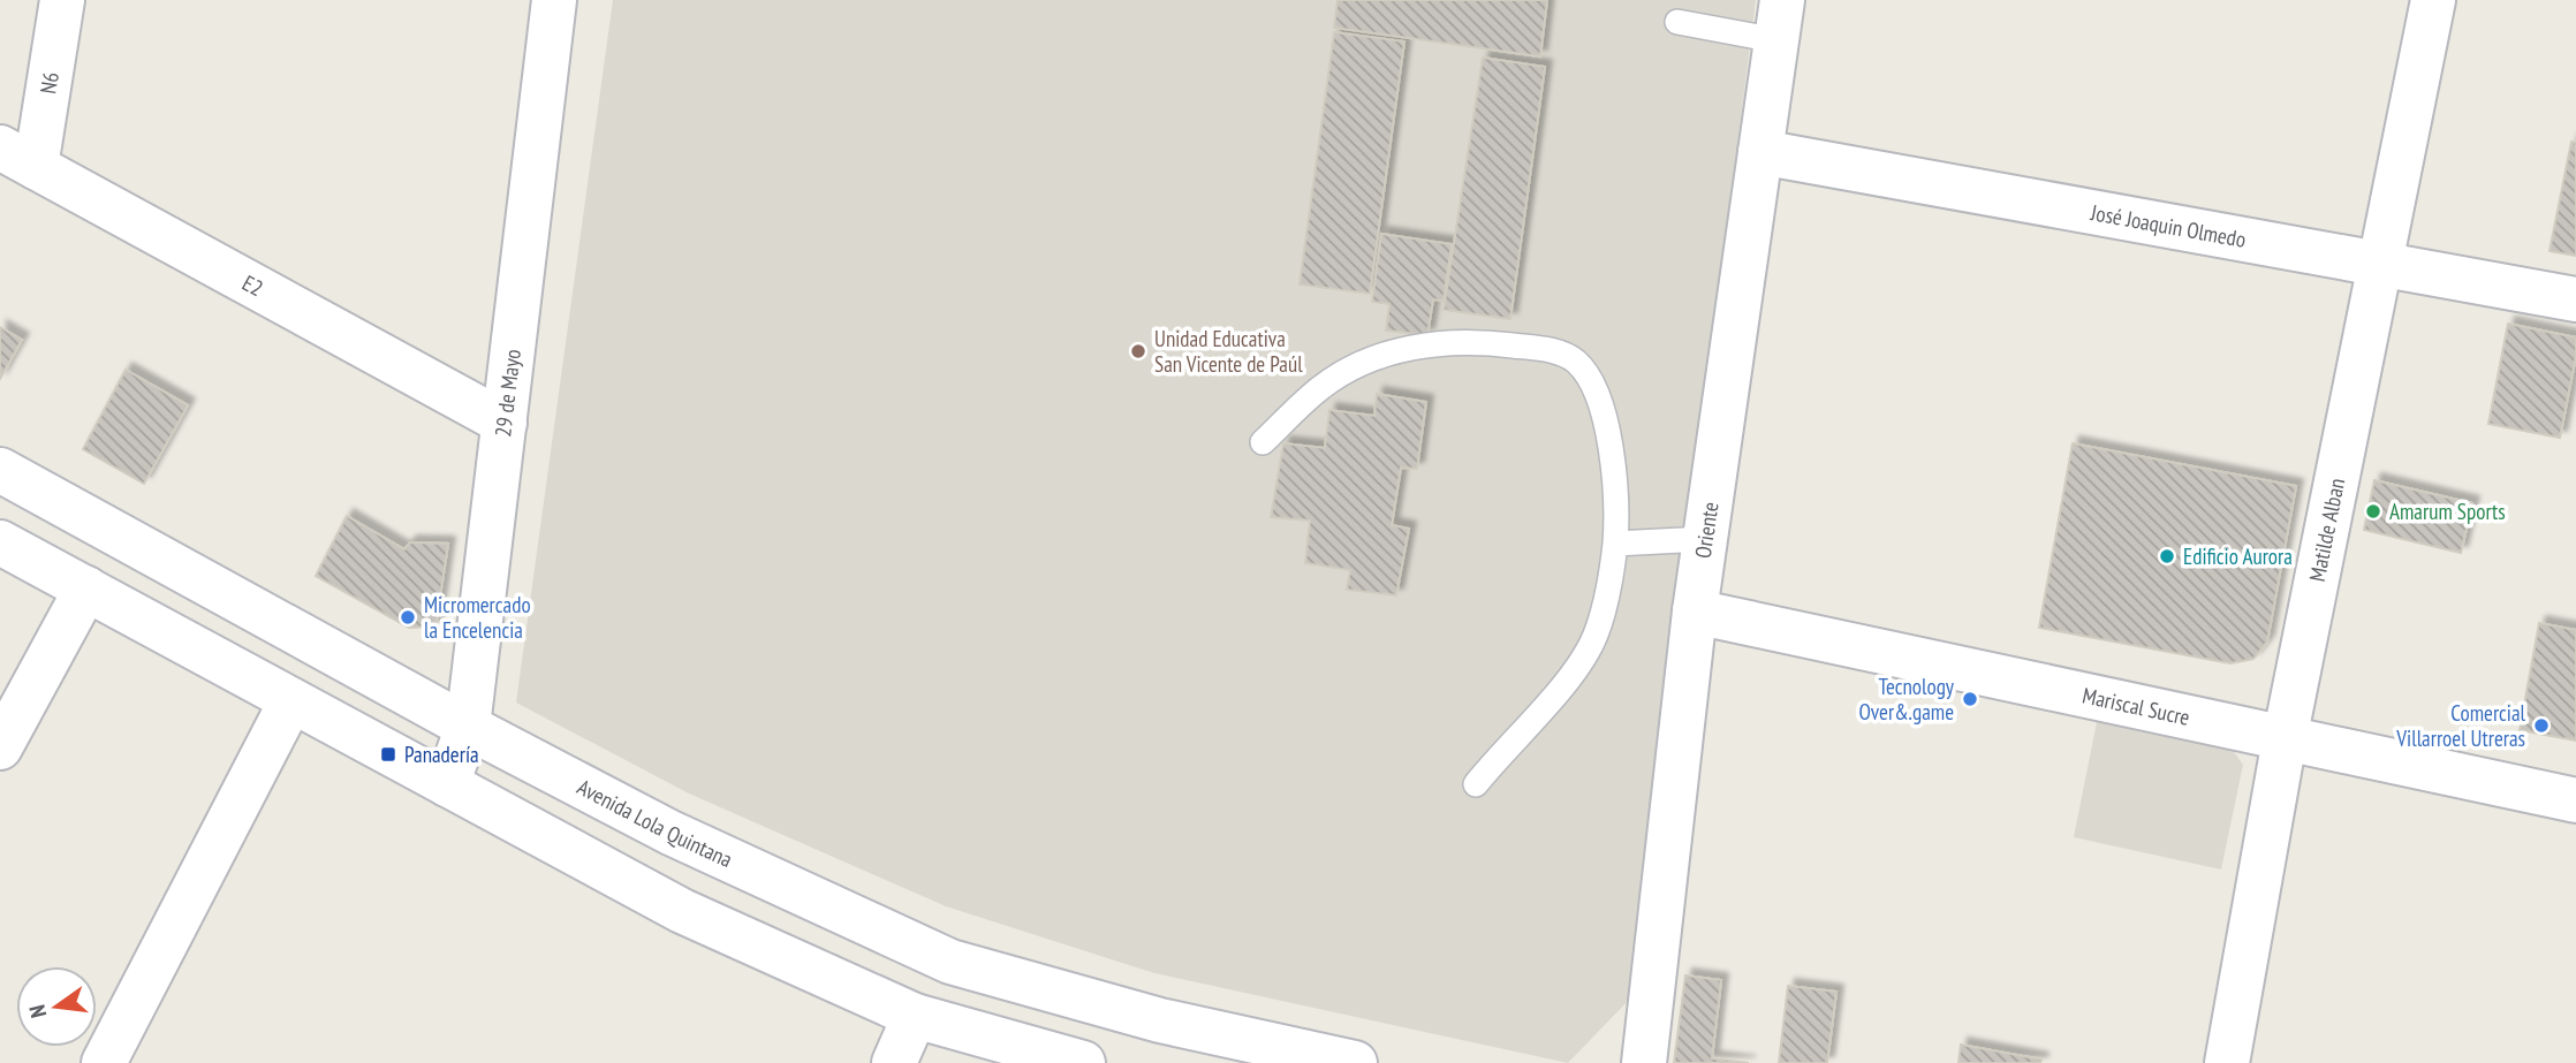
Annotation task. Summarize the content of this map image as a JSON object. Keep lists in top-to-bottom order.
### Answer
{
  "streets": {
    "street": [
      "N6",
      "José Joaquin Olmedo",
      "E2",
      "29 de Mayo",
      "Oriente",
      "Matilde Alban",
      "Mariscal Sucre",
      "Avenida Lola Quintana"
    ]
  },
  "crossings": [
    ["N6", "E2"],
    ["José Joaquin Olmedo", "Oriente"],
    ["José Joaquin Olmedo", "Matilde Alban"],
    ["E2", "29 de Mayo"],
    ["29 de Mayo", "Avenida Lola Quintana"],
    ["Oriente", "Mariscal Sucre"],
    ["Matilde Alban", "Mariscal Sucre"]
  ],
  "places": {
    "other": [
      "Unidad Educativa San Vicente de Paúl",
      "Amarum Sports",
      "Edificio Aurora",
      "Micromercado la Encelencia",
      "Tecnology Over&.game",
      "Comercial Villarroel Utreras"
    ],
    "transit": ["Panadería"]
  },
  "north": "left"
}
